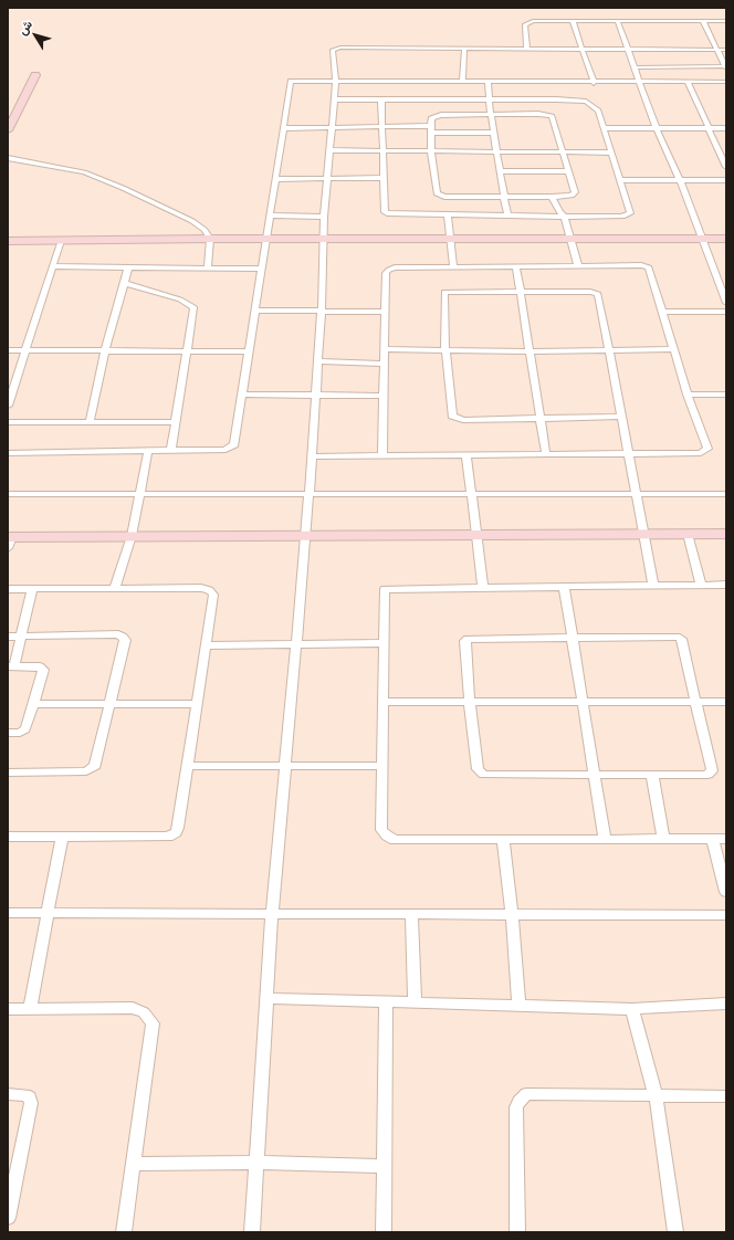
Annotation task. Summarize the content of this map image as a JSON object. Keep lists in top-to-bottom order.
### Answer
{
  "north": "top left"
}
